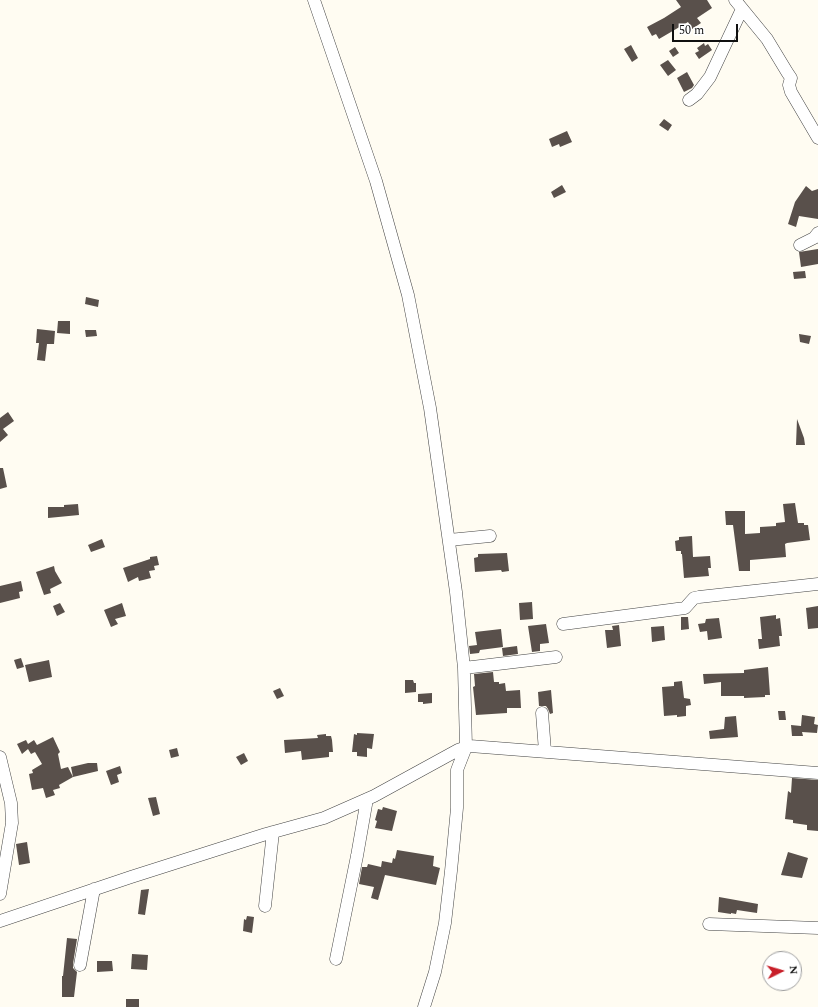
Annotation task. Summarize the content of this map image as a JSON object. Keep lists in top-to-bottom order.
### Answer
{
  "scale_bar": "50 m",
  "north": "right"
}
